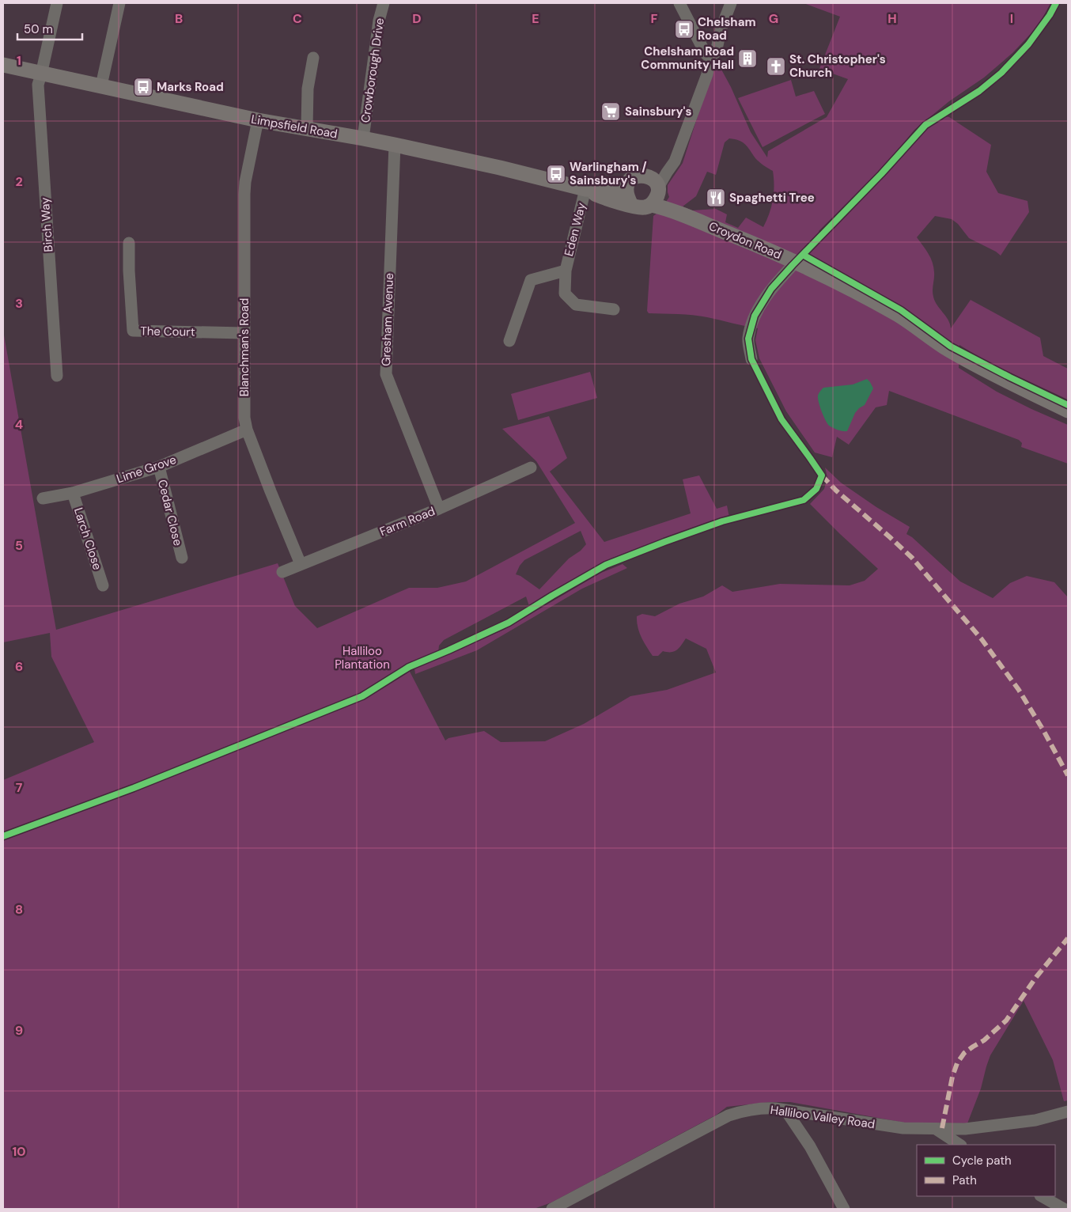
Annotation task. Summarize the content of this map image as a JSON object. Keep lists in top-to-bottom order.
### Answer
{
  "streets": {
    "main road": ["Limpsfield Road", "Croydon Road"],
    "street": [
      "Crowborough Drive",
      "Birch Way",
      "Eden Way",
      "Gresham Avenue",
      "The Court",
      "Blanchman's Road",
      "Lime Grove",
      "Cedar Close",
      "Farm Road",
      "Larch Close",
      "Halliloo Valley Road"
    ]
  },
  "crossings": [
    ["Crowborough Drive", "Limpsfield Road"],
    ["Limpsfield Road", "Birch Way"],
    ["Limpsfield Road", "Eden Way"],
    ["Limpsfield Road", "Croydon Road"],
    ["Limpsfield Road", "Gresham Avenue"],
    ["Limpsfield Road", "Blanchman's Road"],
    ["Gresham Avenue", "Farm Road"],
    ["The Court", "Blanchman's Road"],
    ["Blanchman's Road", "Lime Grove"],
    ["Blanchman's Road", "Farm Road"],
    ["Lime Grove", "Cedar Close"],
    ["Lime Grove", "Larch Close"]
  ],
  "parks": ["Halliloo Plantation"],
  "places": {
    "bus stop": ["Chelsham Road", "Marks Road", "Warlingham / Sainsbury's"],
    "building": ["Chelsham Road Community Hall"],
    "church": ["St. Christopher's Church"],
    "supermarket": ["Sainsbury's"],
    "restaurant": ["Spaghetti Tree"]
  },
  "legend": ["Cycle path", "Path"],
  "scale_bar": "50 m",
  "grid": {
    "columns": [
      "B",
      "C",
      "D",
      "E",
      "F",
      "G",
      "H",
      "I"
    ],
    "rows": [
      "1",
      "2",
      "3",
      "4",
      "5",
      "6",
      "7",
      "8",
      "9",
      "10"
    ]
  }
}
